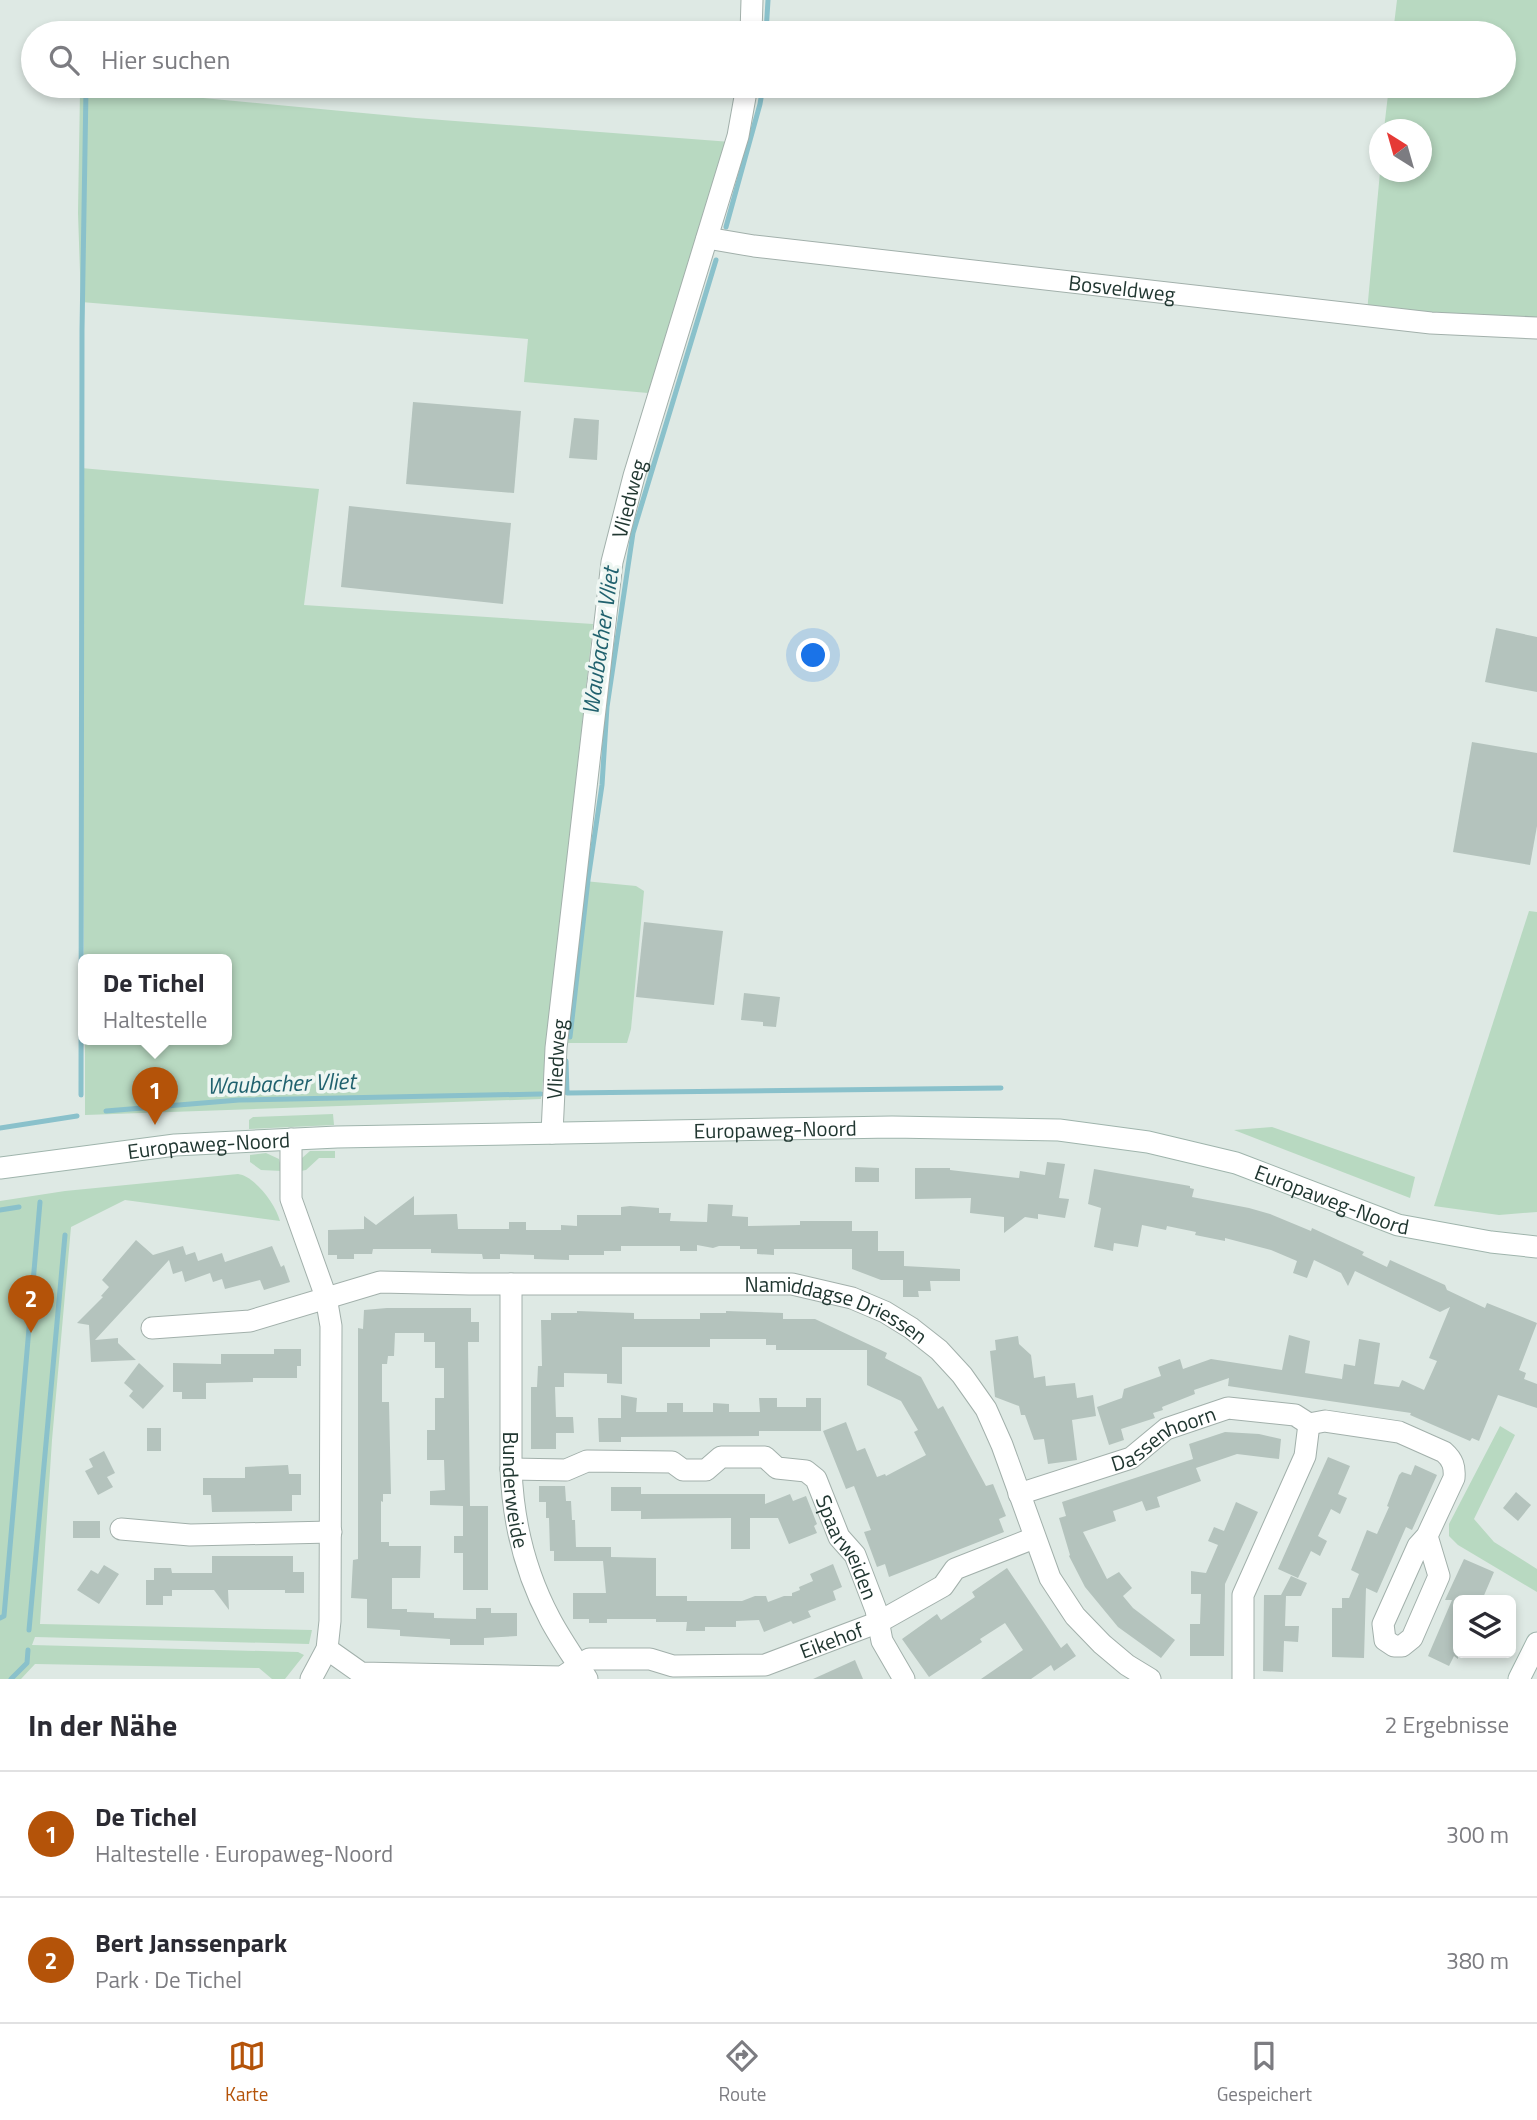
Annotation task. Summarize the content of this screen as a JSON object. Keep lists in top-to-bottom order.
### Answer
{
  "streets": {
    "street": [
      "Bosveldweg",
      "Vliedweg",
      "Europaweg-Noord",
      "Namiddagse Driessen",
      "Dassenhoorn",
      "Bunderweide",
      "Spaarweiden",
      "Eikehof"
    ]
  },
  "crossings": [
    ["Bosveldweg", "Vliedweg"],
    ["Vliedweg", "Europaweg-Noord"],
    ["Namiddagse Driessen", "Dassenhoorn"],
    ["Namiddagse Driessen", "Bunderweide"],
    ["Namiddagse Driessen", "Eikehof"],
    ["Bunderweide", "Spaarweiden"],
    ["Bunderweide", "Eikehof"],
    ["Spaarweiden", "Eikehof"]
  ],
  "water": ["Waubacher Vliet"],
  "north": "top left",
  "page": {
    "search": "Hier suchen",
    "popup": ["De Tichel", "Haltestelle"],
    "pins": ["1", "2"],
    "heading": ["In der Nähe", "2 Ergebnisse"],
    "list": [
      {
        "mark": "1",
        "name": "De Tichel",
        "note": "Haltestelle · Europaweg-Noord",
        "value": "300 m"
      },
      {
        "mark": "2",
        "name": "Bert Janssenpark",
        "note": "Park · De Tichel",
        "value": "380 m"
      }
    ],
    "nav": ["Karte", "Route", "Gespeichert"]
  }
}
